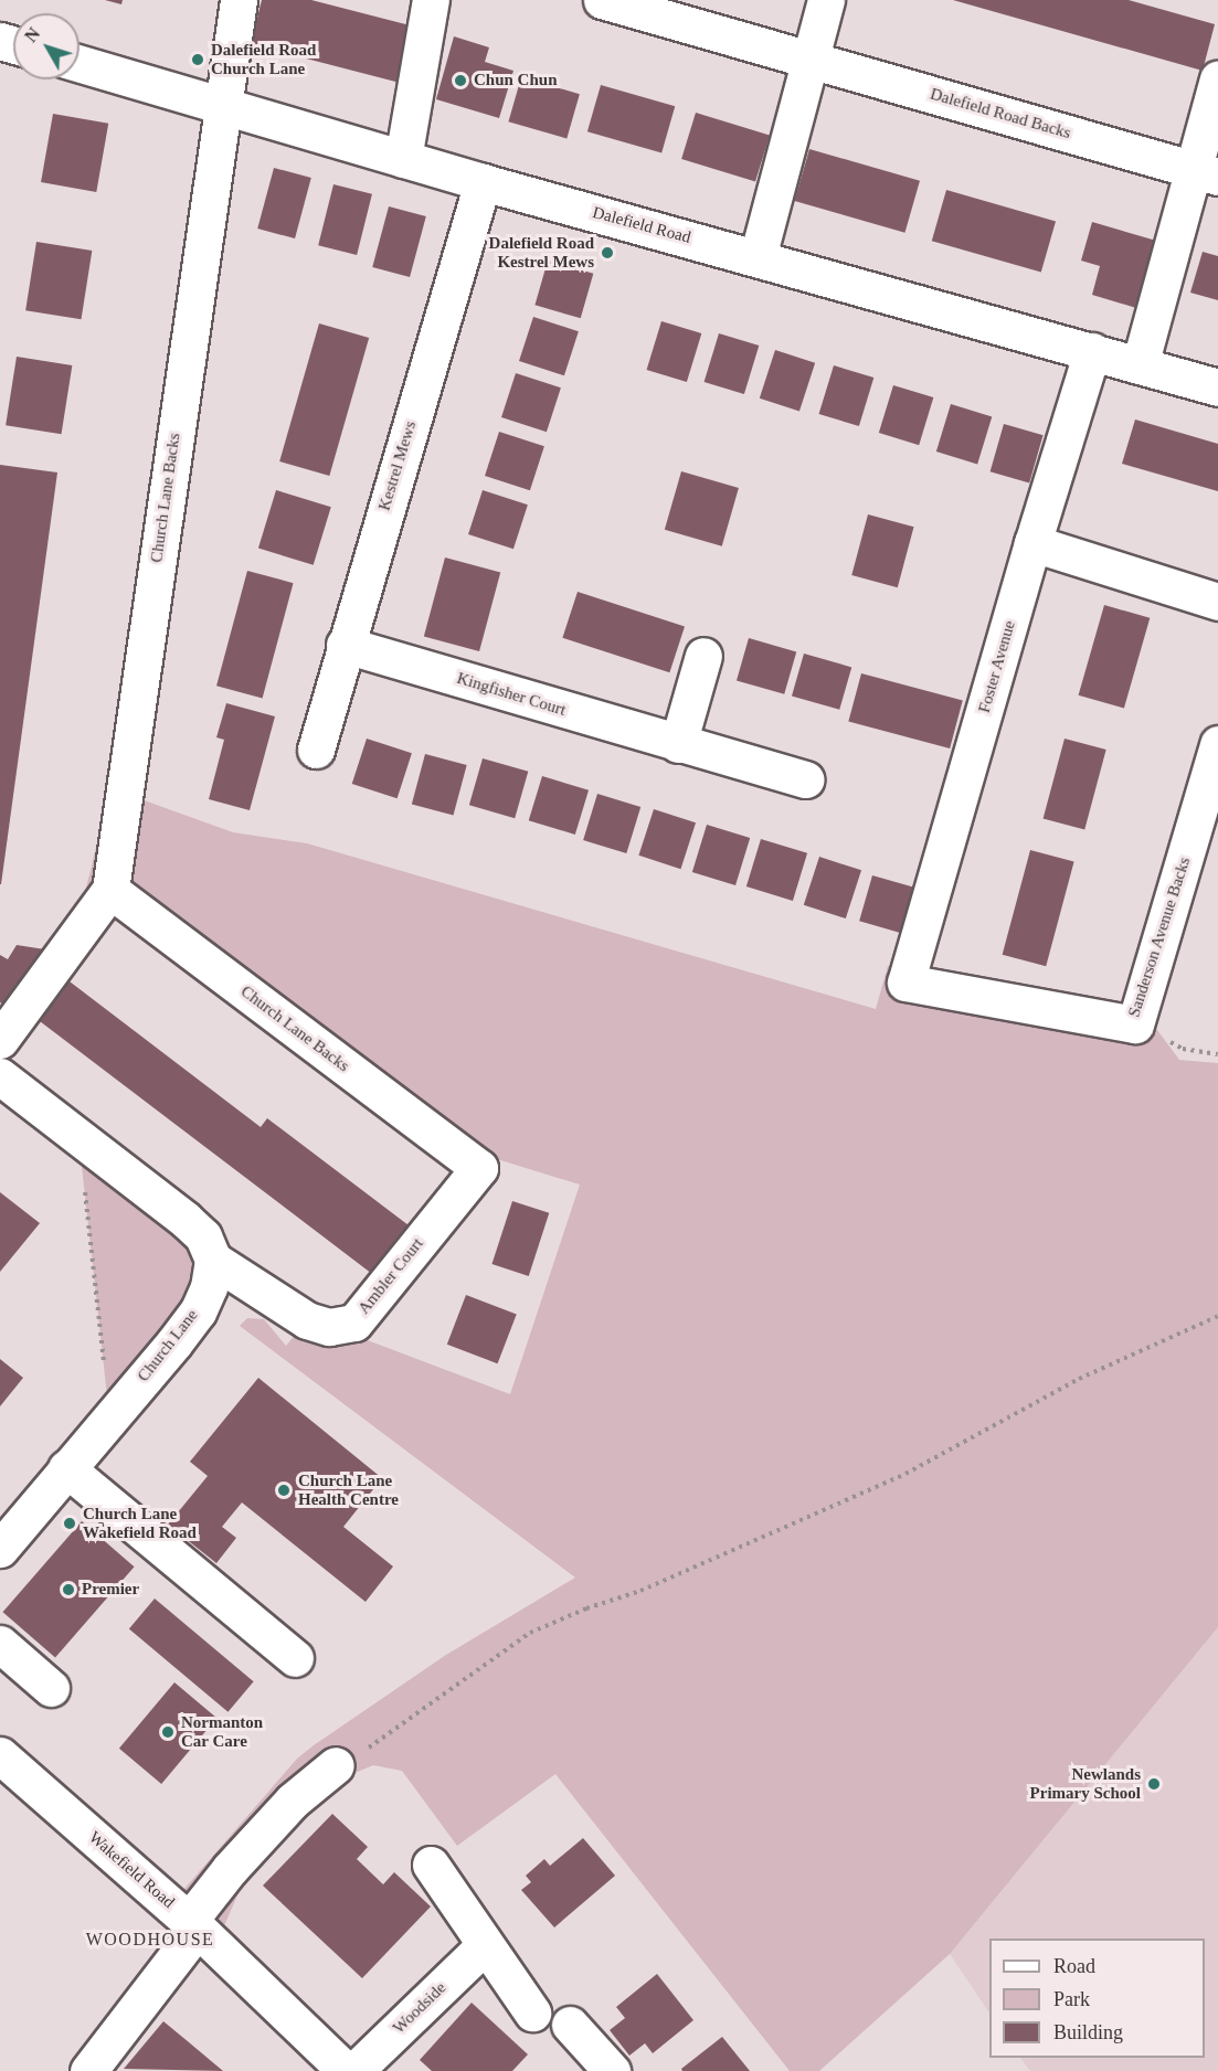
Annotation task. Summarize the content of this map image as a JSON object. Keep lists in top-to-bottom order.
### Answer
{
  "streets": {
    "street": [
      "Dalefield Road Backs",
      "Dalefield Road",
      "Kestrel Mews",
      "Church Lane Backs",
      "Foster Avenue",
      "Kingfisher Court",
      "Sanderson Avenue Backs",
      "Ambler Court",
      "Church Lane",
      "Wakefield Road",
      "Woodside"
    ]
  },
  "crossings": [
    ["Dalefield Road", "Kestrel Mews"],
    ["Dalefield Road", "Church Lane Backs"],
    ["Dalefield Road", "Foster Avenue"],
    ["Kestrel Mews", "Kingfisher Court"],
    ["Church Lane Backs", "Ambler Court"],
    ["Foster Avenue", "Sanderson Avenue Backs"],
    ["Ambler Court", "Church Lane"]
  ],
  "districts": ["WOODHOUSE"],
  "places": [
    "Dalefield Road Church Lane",
    "Chun Chun",
    "Dalefield Road Kestrel Mews",
    "Church Lane Health Centre",
    "Church Lane Wakefield Road",
    "Premier",
    "Normanton Car Care",
    "Newlands Primary School"
  ],
  "legend": ["Road", "Park", "Building"],
  "north": "top left"
}
